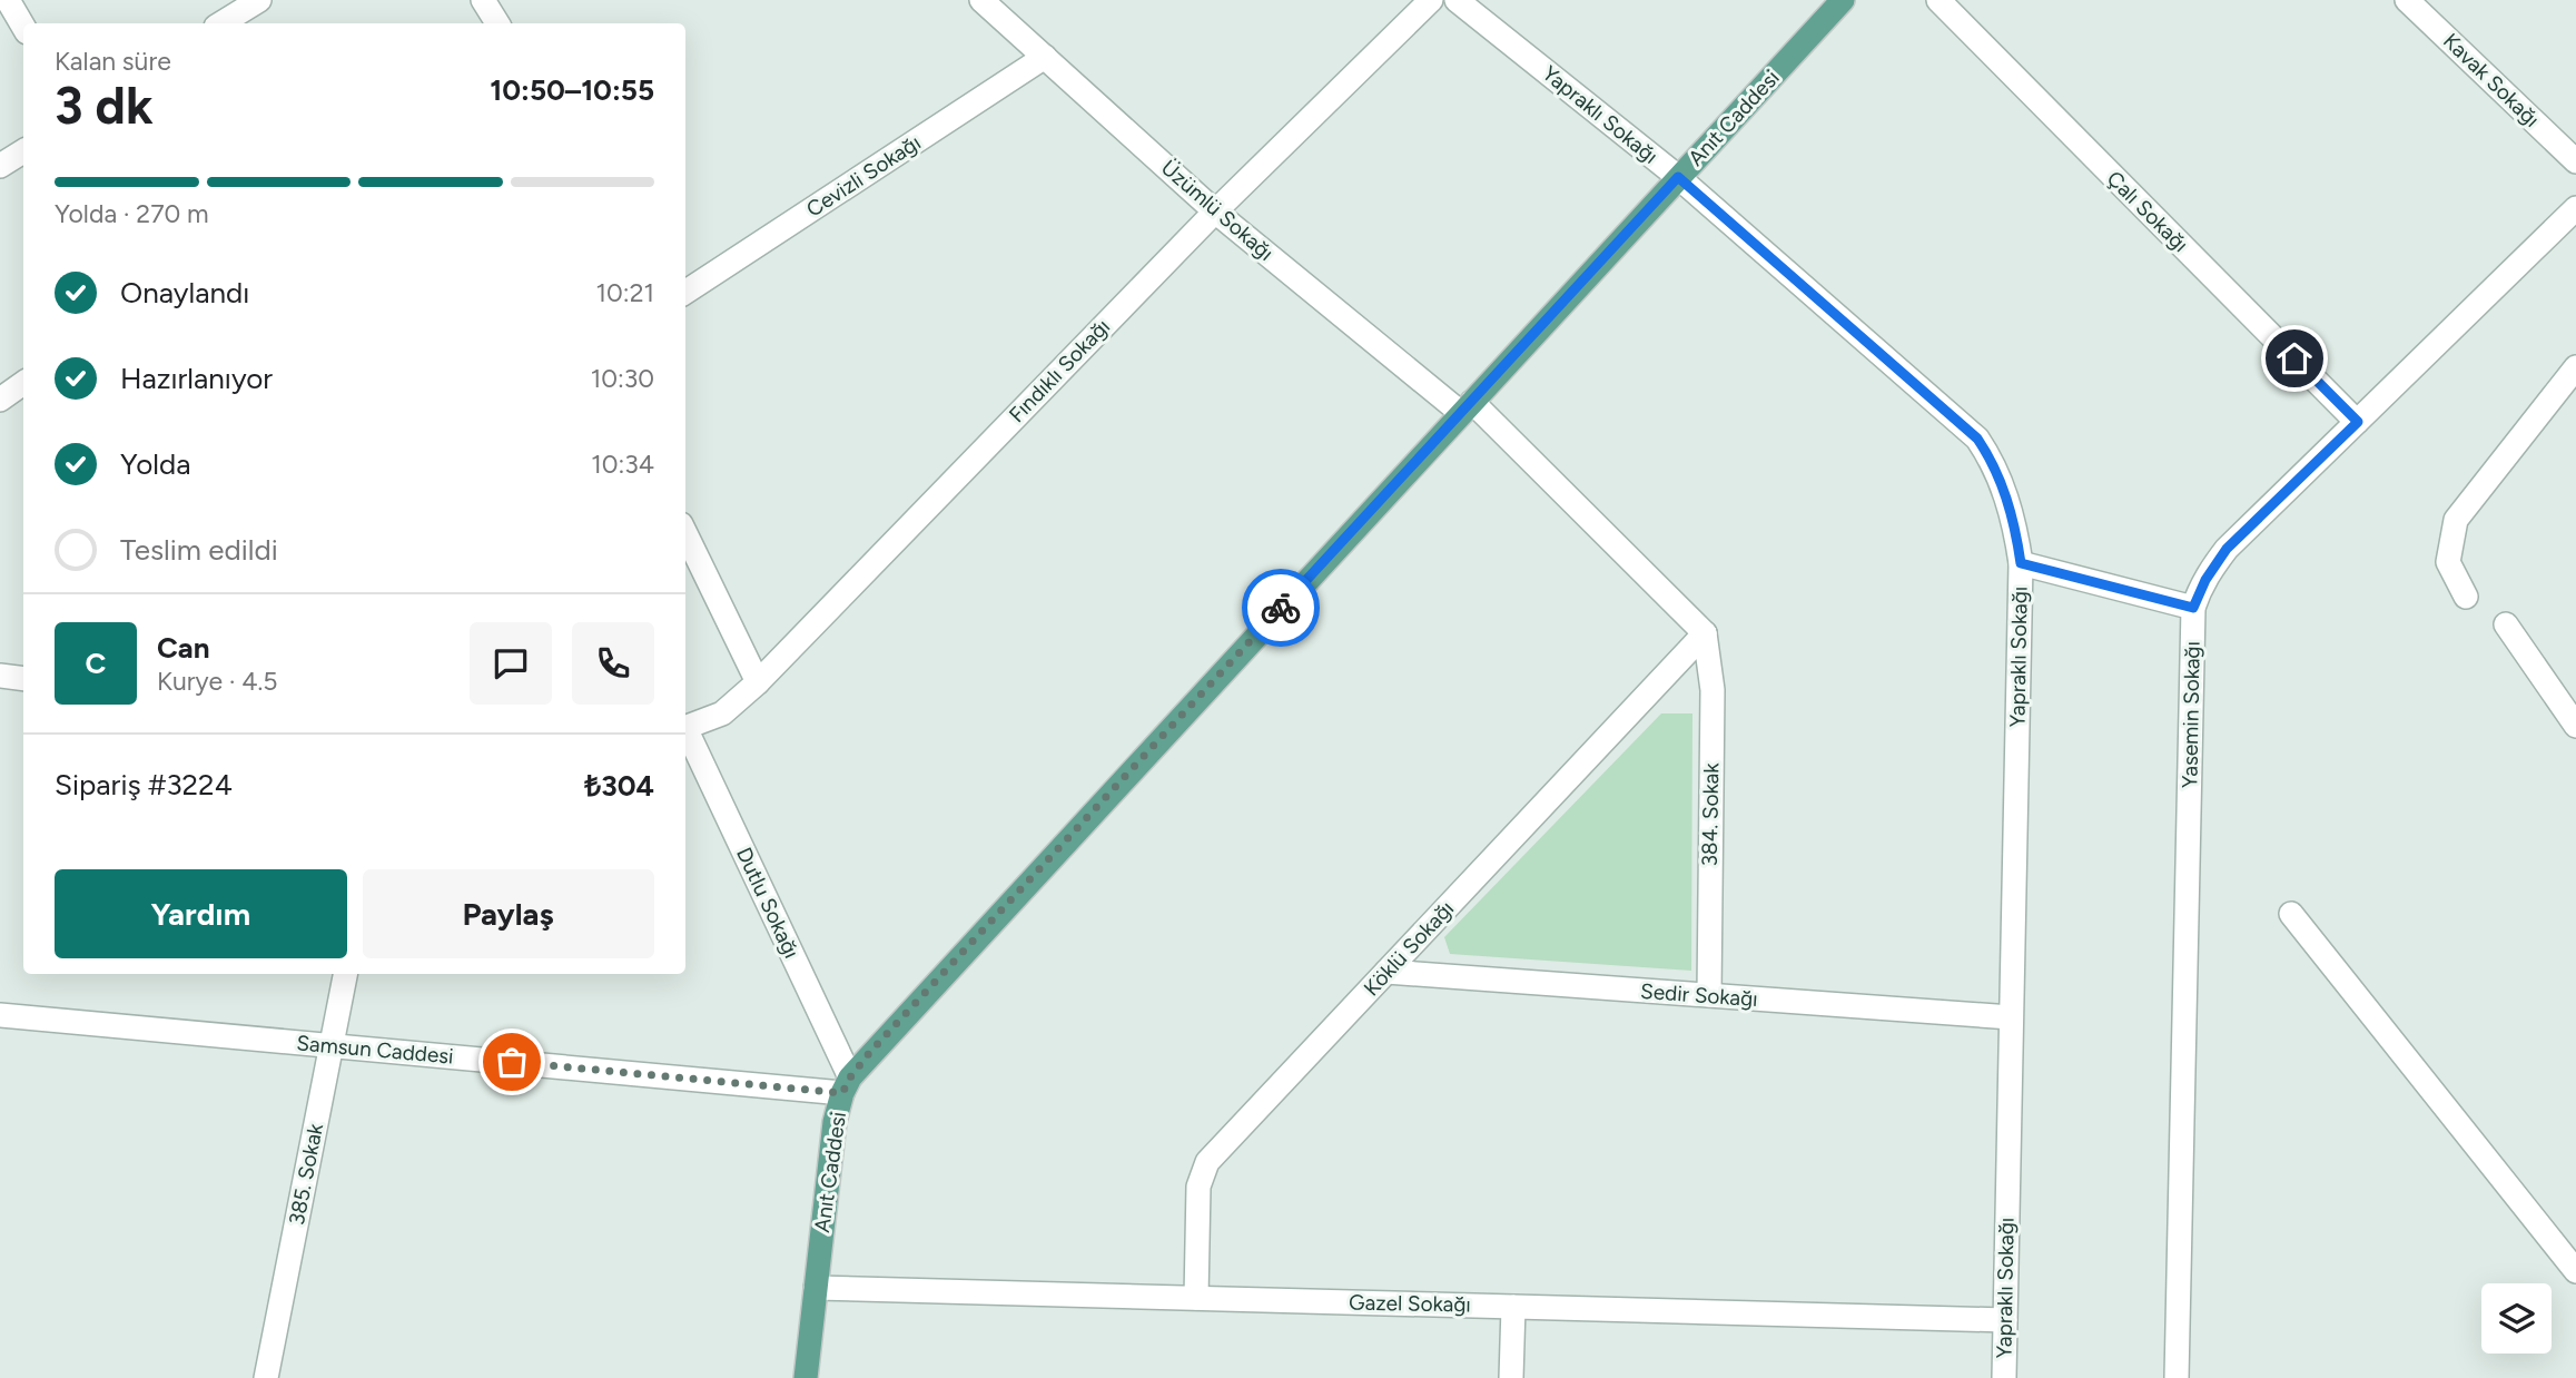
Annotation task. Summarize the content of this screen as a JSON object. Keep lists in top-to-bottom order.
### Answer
{
  "streets": {
    "main road": ["Anıt Caddesi"],
    "street": [
      "Kavak Sokağı",
      "Yapraklı Sokağı",
      "Cevizli Sokağı",
      "Üzümlü Sokağı",
      "Çalı Sokağı",
      "Fındıklı Sokağı",
      "Yasemin Sokağı",
      "384. Sokak",
      "Dutlu Sokağı",
      "Köklü Sokağı",
      "Sedir Sokağı",
      "Samsun Caddesi",
      "385. Sokak",
      "Gazel Sokağı"
    ]
  },
  "crossings": [
    ["Yapraklı Sokağı", "Anıt Caddesi"],
    ["Yapraklı Sokağı", "Sedir Sokağı"],
    ["Yapraklı Sokağı", "Gazel Sokağı"],
    ["Anıt Caddesi", "Üzümlü Sokağı"],
    ["Anıt Caddesi", "Dutlu Sokağı"],
    ["Anıt Caddesi", "Samsun Caddesi"],
    ["Anıt Caddesi", "Gazel Sokağı"],
    ["Cevizli Sokağı", "Üzümlü Sokağı"],
    ["Üzümlü Sokağı", "Fındıklı Sokağı"],
    ["Üzümlü Sokağı", "384. Sokak"],
    ["Üzümlü Sokağı", "Köklü Sokağı"],
    ["Çalı Sokağı", "Yasemin Sokağı"],
    ["384. Sokak", "Köklü Sokağı"],
    ["384. Sokak", "Sedir Sokağı"],
    ["Dutlu Sokağı", "Samsun Caddesi"],
    ["Köklü Sokağı", "Sedir Sokağı"],
    ["Köklü Sokağı", "Gazel Sokağı"],
    ["Samsun Caddesi", "385. Sokak"]
  ],
  "page": {
    "heading": ["3 dk", "Kalan süre", "10:50–10:55"],
    "panel": [
      "Can",
      "Kurye · 4.5",
      "Sipariş #3224",
      "₺304"
    ],
    "bar": "Yolda · 270 m",
    "list": [
      ["Onaylandı", "10:21"],
      ["Hazırlanıyor", "10:30"],
      ["Yolda", "10:34"],
      "Teslim edildi"
    ],
    "round": "C",
    "buttons": ["Yardım", "Paylaş"]
  }
}
